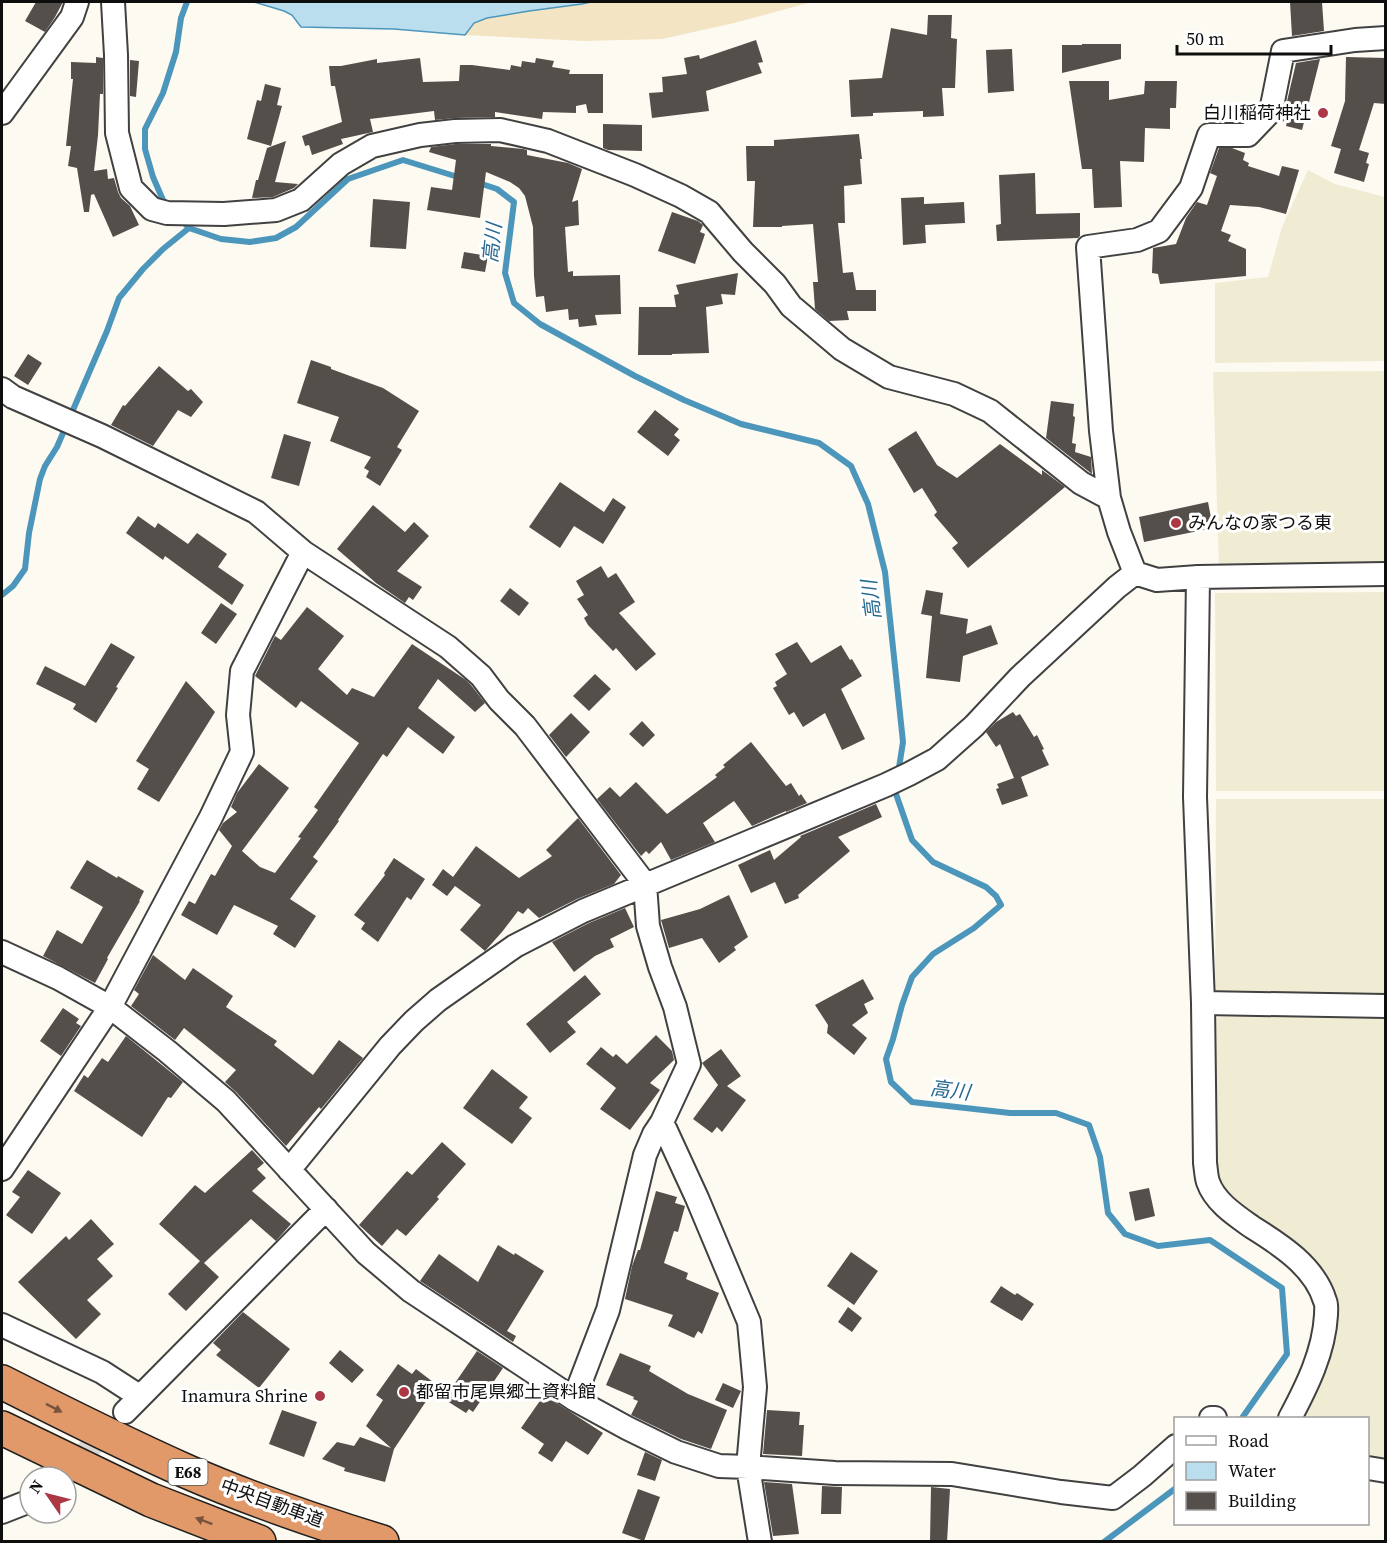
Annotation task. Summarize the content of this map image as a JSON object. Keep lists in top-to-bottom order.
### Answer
{
  "streets": {
    "highway": ["E68", "中央自動車道"]
  },
  "water": ["高川"],
  "places": [
    "白川稲荷神社",
    "みんなの家つる東",
    "都留市尾県郷土資料館",
    "Inamura Shrine"
  ],
  "legend": ["Road", "Water", "Building"],
  "scale_bar": "50 m",
  "north": "top left"
}
